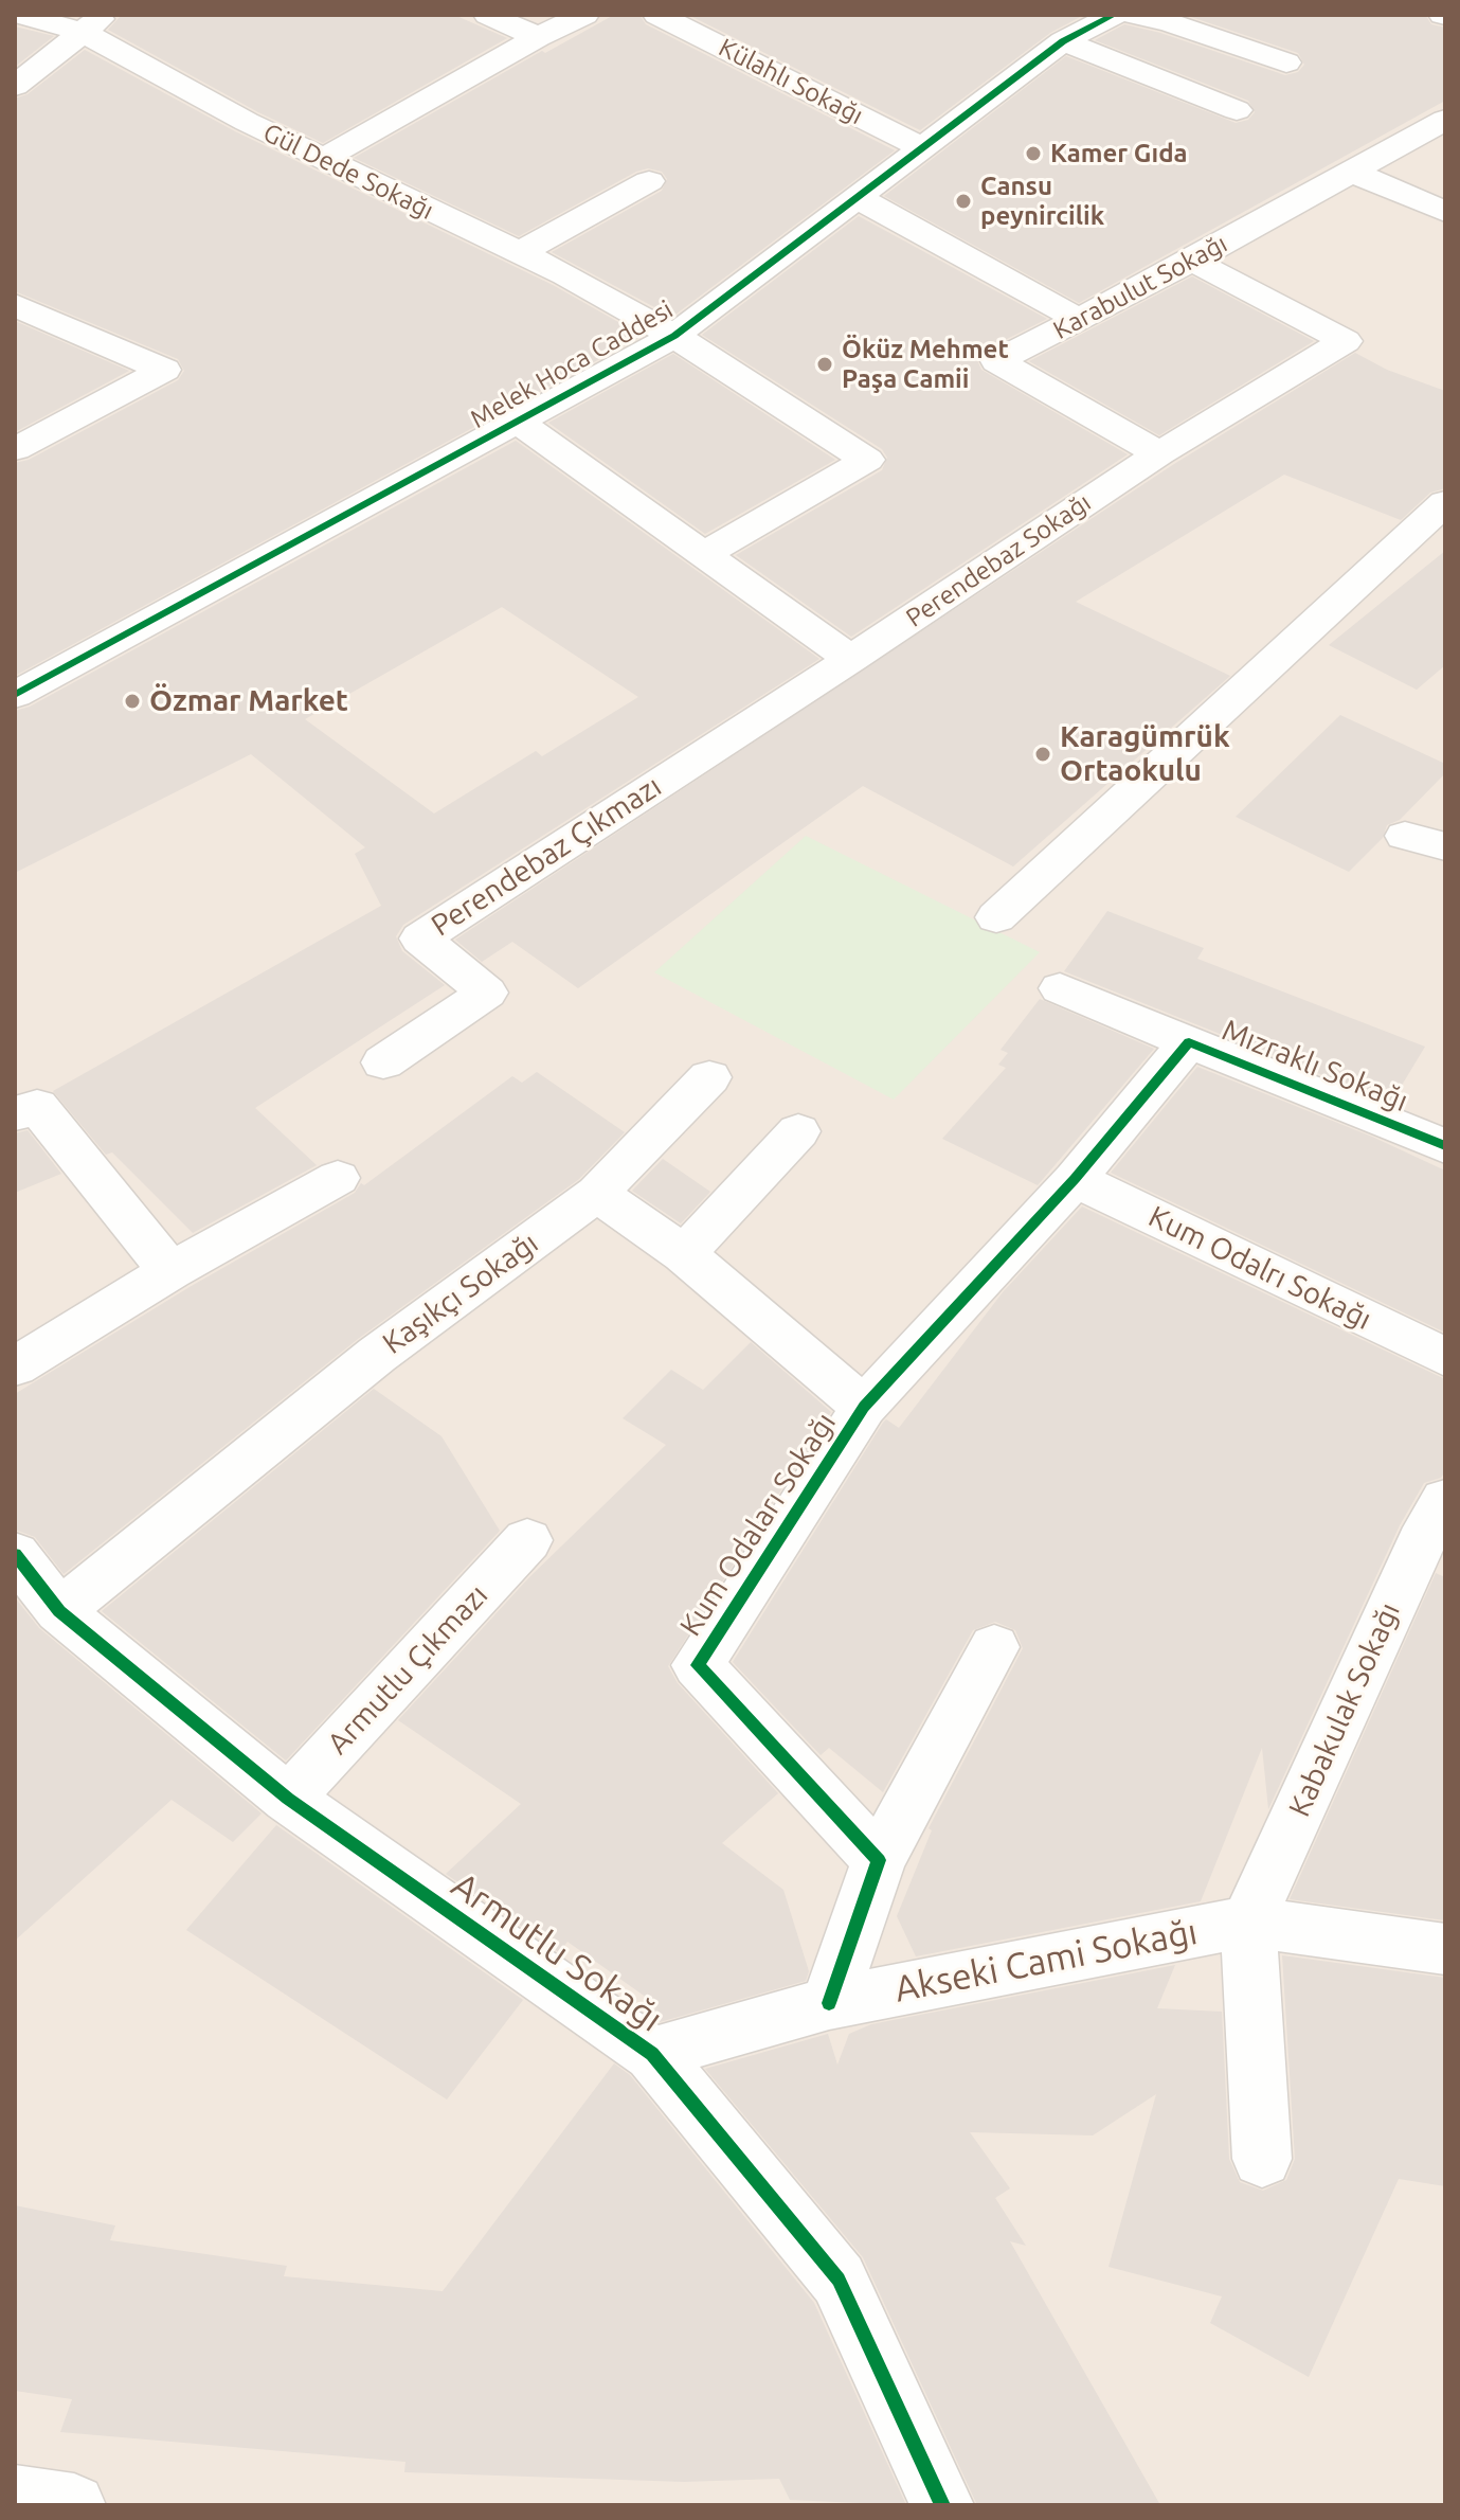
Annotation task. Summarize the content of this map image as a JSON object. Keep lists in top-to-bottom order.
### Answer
{
  "streets": {
    "street": [
      "Külahlı Sokağı",
      "Gül Dede Sokağı",
      "Karabulut Sokağı",
      "Melek Hoca Caddesi",
      "Perendebaz Sokağı",
      "Perendebaz Çıkmazı",
      "Mızraklı Sokağı",
      "Kum Odalrı Sokağı",
      "Kaşıkçı Sokağı",
      "Kum Odaları Sokağı",
      "Armutlu Çıkmazı",
      "Kabakulak Sokağı",
      "Armutlu Sokağı",
      "Akseki Cami Sokağı"
    ]
  },
  "crossings": [
    ["Külahlı Sokağı", "Melek Hoca Caddesi"],
    ["Gül Dede Sokağı", "Melek Hoca Caddesi"],
    ["Karabulut Sokağı", "Perendebaz Sokağı"],
    ["Perendebaz Sokağı", "Perendebaz Çıkmazı"],
    ["Mızraklı Sokağı", "Kum Odalrı Sokağı"],
    ["Mızraklı Sokağı", "Kum Odaları Sokağı"],
    ["Kum Odalrı Sokağı", "Kum Odaları Sokağı"],
    ["Kaşıkçı Sokağı", "Armutlu Sokağı"],
    ["Armutlu Çıkmazı", "Armutlu Sokağı"],
    ["Kabakulak Sokağı", "Akseki Cami Sokağı"],
    ["Armutlu Sokağı", "Akseki Cami Sokağı"]
  ],
  "places": [
    "Kamer Gıda",
    "Cansu peynircilik",
    "Öküz Mehmet Paşa Camii",
    "Özmar Market",
    "Karagümrük Ortaokulu"
  ]
}
